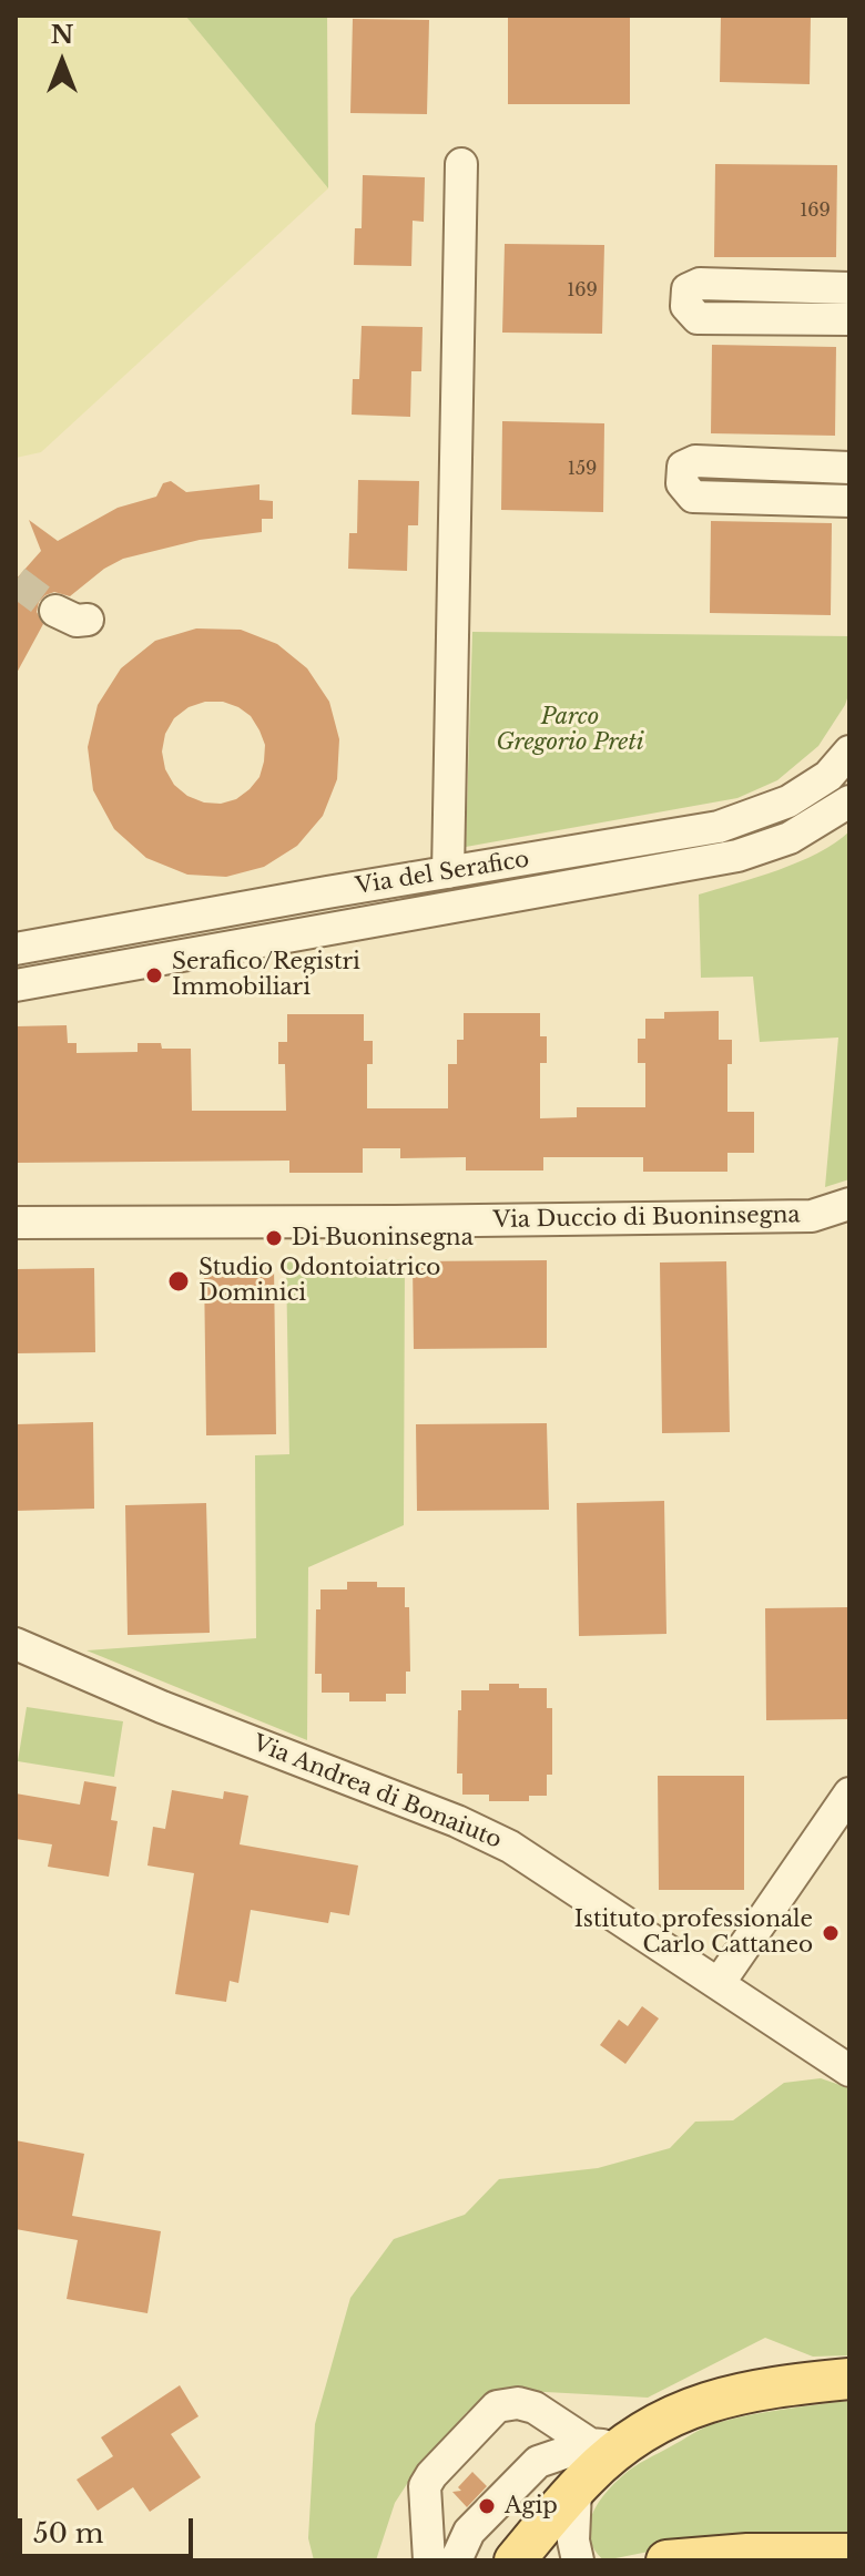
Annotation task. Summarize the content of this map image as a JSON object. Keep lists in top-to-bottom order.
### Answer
{
  "streets": {
    "street": ["Via del Serafico", "Via Duccio di Buoninsegna", "Via Andrea di Bonaiuto"]
  },
  "parks": ["Parco Gregorio Preti"],
  "places": [
    "Serafico/Registri Immobiliari",
    "Di Buoninsegna",
    "Studio Odontoiatrico Dominici",
    "Istituto professionale Carlo Cattaneo",
    "Agip"
  ],
  "house_numbers": ["169", "169", "159"],
  "scale_bar": "50 m",
  "north": "top"
}
